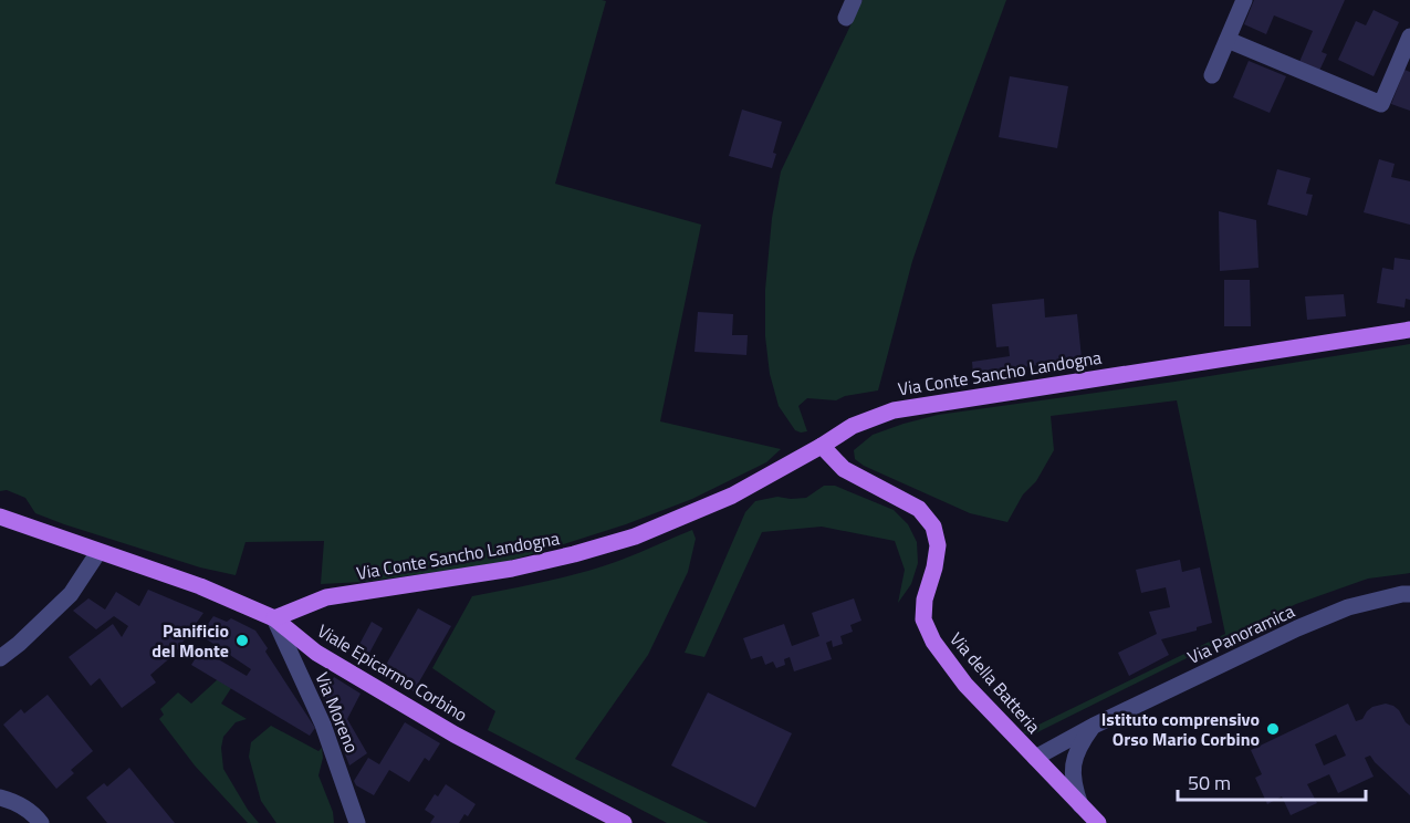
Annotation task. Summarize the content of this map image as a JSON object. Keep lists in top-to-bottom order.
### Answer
{
  "streets": {
    "main road": ["Via Conte Sancho Landogna", "Viale Epicarmo Corbino", "Via della Batteria"],
    "street": ["Via Panoramica", "Via Moreno"]
  },
  "crossings": [
    ["Via Conte Sancho Landogna", "Viale Epicarmo Corbino"],
    ["Via Conte Sancho Landogna", "Via della Batteria"],
    ["Via Conte Sancho Landogna", "Via Moreno"],
    ["Via Panoramica", "Via della Batteria"],
    ["Viale Epicarmo Corbino", "Via Moreno"]
  ],
  "places": ["Panificio del Monte", "Istituto comprensivo Orso Mario Corbino"],
  "scale_bar": "50 m"
}
